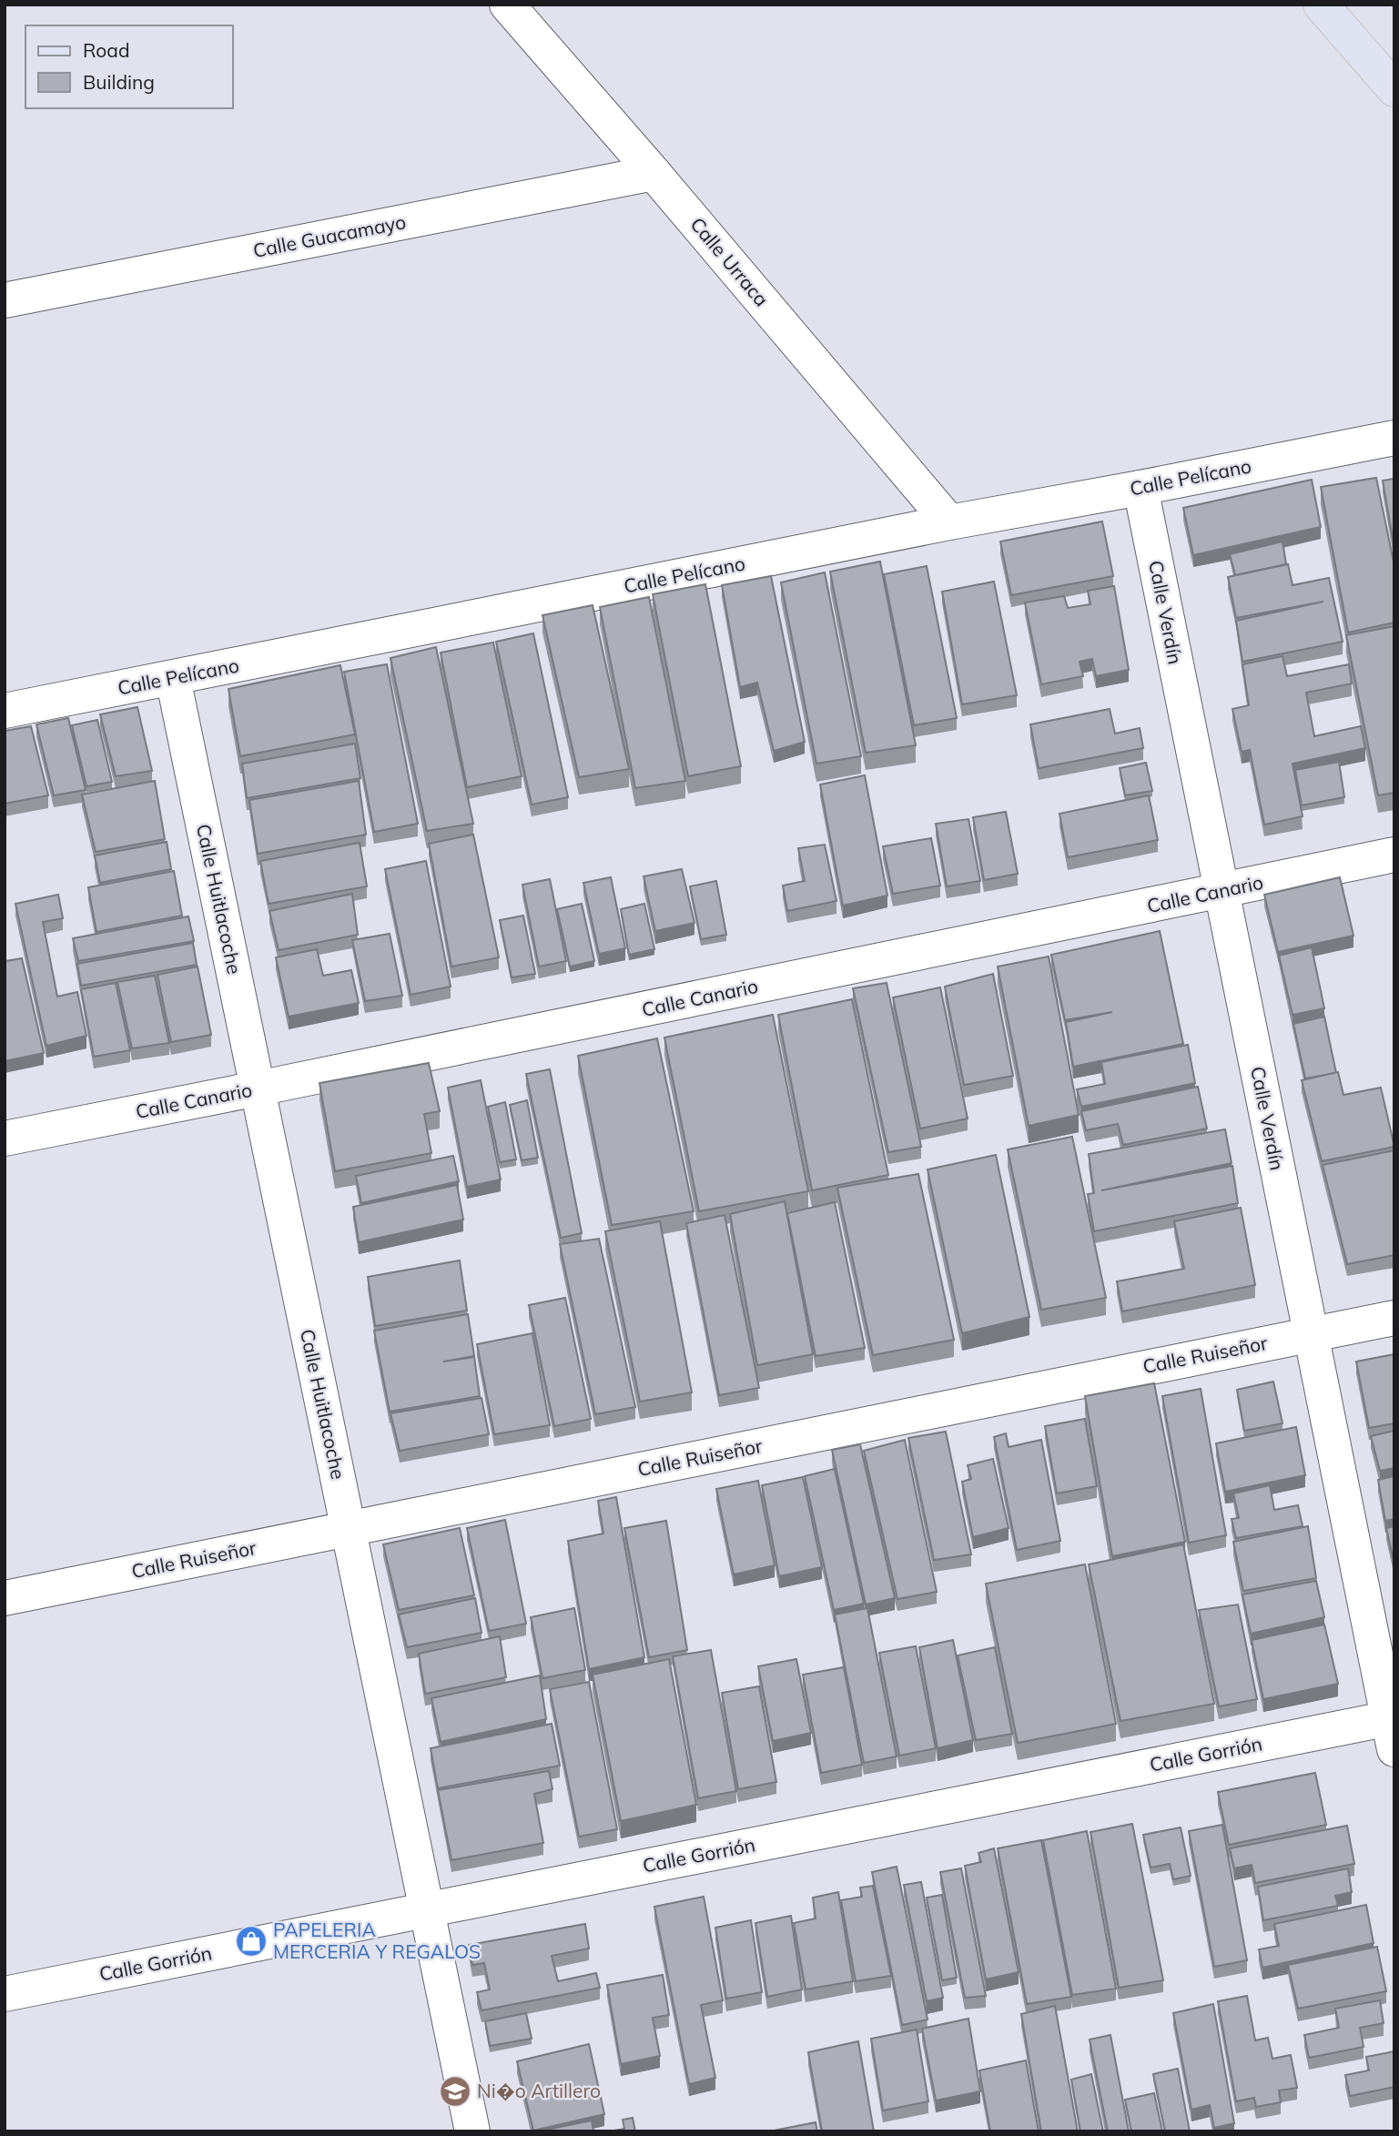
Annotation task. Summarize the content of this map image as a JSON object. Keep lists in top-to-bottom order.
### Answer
{
  "streets": {
    "street": [
      "Calle Guacamayo",
      "Calle Urraca",
      "Calle Pelícano",
      "Calle Verdín",
      "Calle Canario",
      "Calle Huitlacoche",
      "Calle Ruiseñor",
      "Calle Gorrión"
    ]
  },
  "crossings": [
    ["Calle Guacamayo", "Calle Urraca"],
    ["Calle Urraca", "Calle Pelícano"],
    ["Calle Pelícano", "Calle Verdín"],
    ["Calle Pelícano", "Calle Huitlacoche"],
    ["Calle Verdín", "Calle Canario"],
    ["Calle Verdín", "Calle Ruiseñor"],
    ["Calle Verdín", "Calle Gorrión"],
    ["Calle Canario", "Calle Huitlacoche"],
    ["Calle Huitlacoche", "Calle Ruiseñor"],
    ["Calle Huitlacoche", "Calle Gorrión"]
  ],
  "places": {
    "shop": ["PAPELERIA MERCERIA Y REGALOS"],
    "school or university": ["Ni�o Artillero"]
  },
  "legend": ["Road", "Building"]
}
